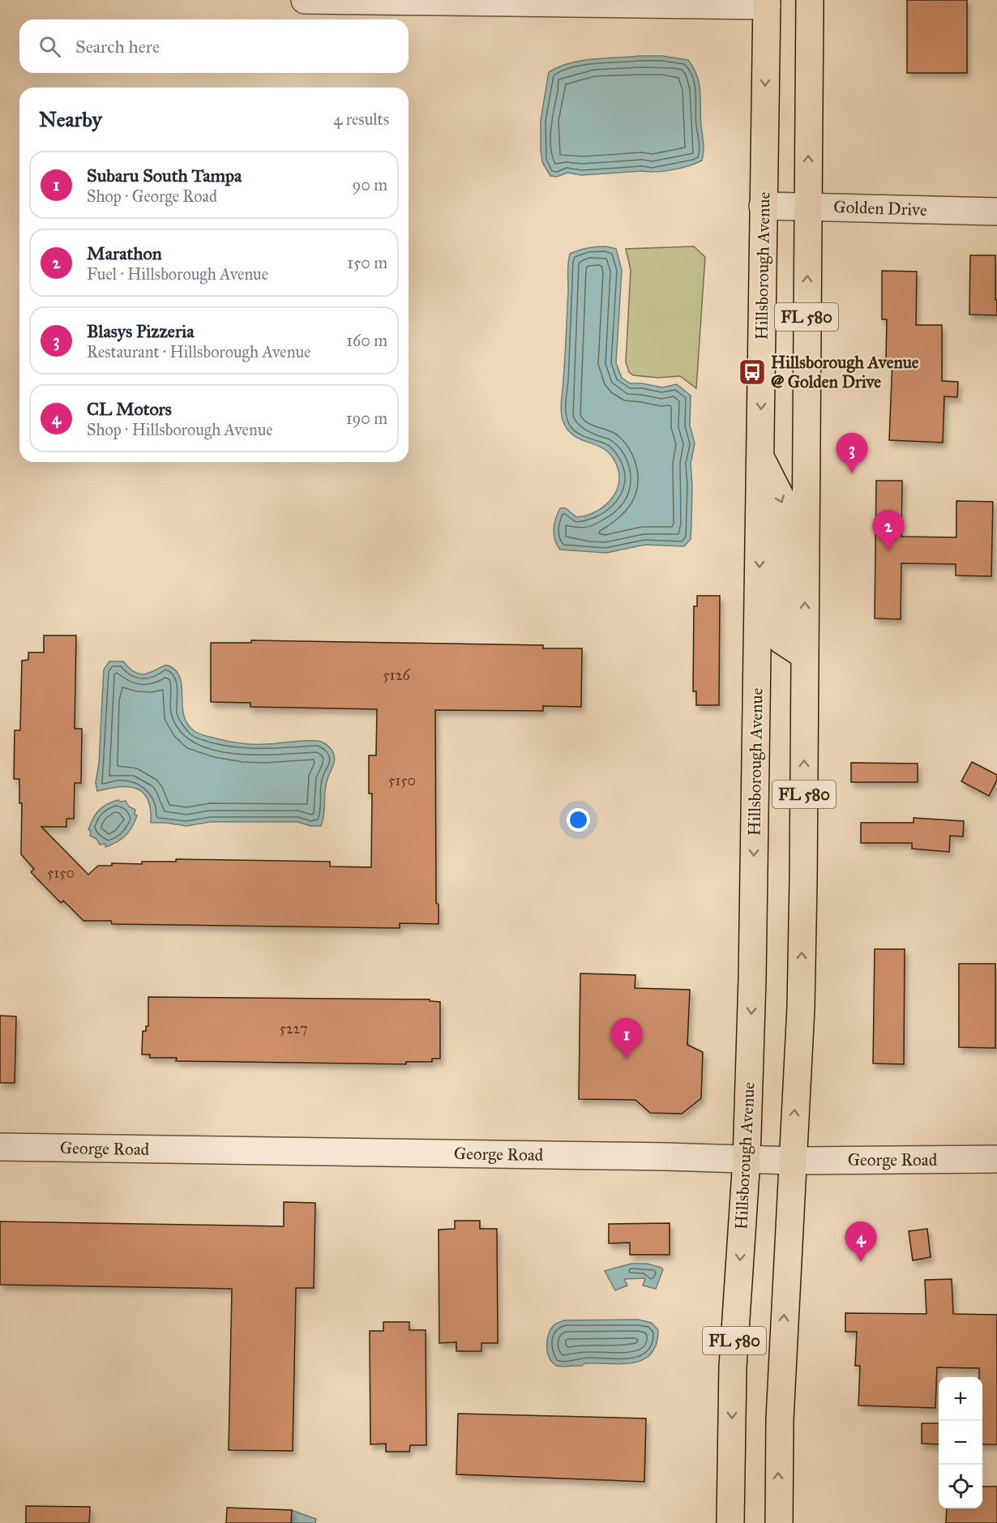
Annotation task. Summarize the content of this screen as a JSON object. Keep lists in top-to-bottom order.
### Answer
{
  "streets": {
    "main road": ["Hillsborough Avenue", "FL 580"],
    "street": ["Golden Drive", "George Road"]
  },
  "crossings": [
    ["Golden Drive", "Hillsborough Avenue"],
    ["Golden Drive", "FL 580"],
    ["Hillsborough Avenue", "George Road"],
    ["FL 580", "George Road"]
  ],
  "places": {
    "bus stop": ["Hillsborough Avenue @ Golden Drive"]
  },
  "house_numbers": [
    "5126",
    "5150",
    "5150",
    "5227"
  ],
  "page": {
    "search": "Search here",
    "heading": ["Nearby", "4 results"],
    "list": [
      {
        "mark": "1",
        "name": "Subaru South Tampa",
        "note": "Shop · George Road",
        "value": "90 m"
      },
      {
        "mark": "2",
        "name": "Marathon",
        "note": "Fuel · Hillsborough Avenue",
        "value": "150 m"
      },
      {
        "mark": "3",
        "name": "Blasys Pizzeria",
        "note": "Restaurant · Hillsborough Avenue",
        "value": "160 m"
      },
      {
        "mark": "4",
        "name": "CL Motors",
        "note": "Shop · Hillsborough Avenue",
        "value": "190 m"
      }
    ],
    "pins": [
      "3",
      "2",
      "1",
      "4"
    ],
    "map_buttons": ["+", "−"]
  }
}
